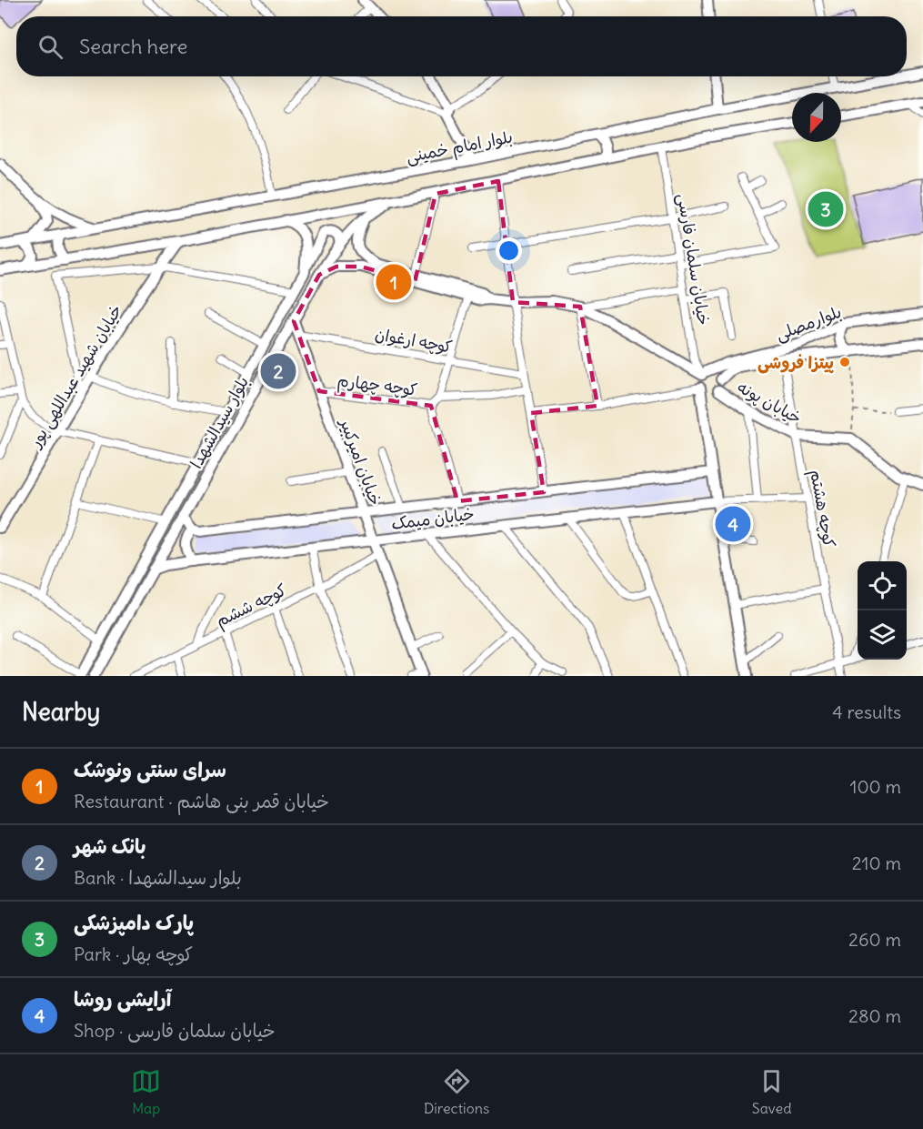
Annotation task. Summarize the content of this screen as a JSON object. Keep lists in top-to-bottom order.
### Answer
{
  "streets": {
    "street": [
      "بلوار امام خمینی",
      "خیابان سلمان فارسی",
      "بلوارمصلی",
      "کوچه ارغوان",
      "خیابان شهید عبداللهی پور",
      "کوچه چهارم",
      "خیابان پونه",
      "بلوار سیدالشهدا",
      "خیابان امیرکبیر",
      "کوچه هشتم",
      "خیابان میمک",
      "کوچه ششم"
    ]
  },
  "crossings": [
    ["خیابان سلمان فارسی", "بلوارمصلی"],
    ["خیابان سلمان فارسی", "خیابان پونه"],
    ["بلوارمصلی", "خیابان پونه"],
    ["بلوارمصلی", "کوچه هشتم"],
    ["کوچه ارغوان", "خیابان امیرکبیر"],
    ["کوچه چهارم", "خیابان امیرکبیر"],
    ["خیابان پونه", "کوچه هشتم"],
    ["بلوار سیدالشهدا", "خیابان امیرکبیر"],
    ["بلوار سیدالشهدا", "خیابان میمک"],
    ["خیابان امیرکبیر", "خیابان میمک"],
    ["خیابان امیرکبیر", "کوچه ششم"]
  ],
  "places": ["پیتزا فروشی"],
  "north": "bottom",
  "page": {
    "search": "Search here",
    "pins": [
      "3",
      "1",
      "2",
      "4"
    ],
    "heading": ["Nearby", "4 results"],
    "list": [
      {
        "mark": "1",
        "name": "سرای سنتی ونوشک",
        "note": "Restaurant · خیابان قمر بنی هاشم",
        "value": "100 m"
      },
      {
        "mark": "2",
        "name": "بانک شهر",
        "note": "Bank · بلوار سیدالشهدا",
        "value": "210 m"
      },
      {
        "mark": "3",
        "name": "پارک دامپزشکی",
        "note": "Park · کوچه بهار",
        "value": "260 m"
      },
      {
        "mark": "4",
        "name": "آرایشی روشا",
        "note": "Shop · خیابان سلمان فارسی",
        "value": "280 m"
      }
    ],
    "nav": ["Map", "Directions", "Saved"]
  }
}
